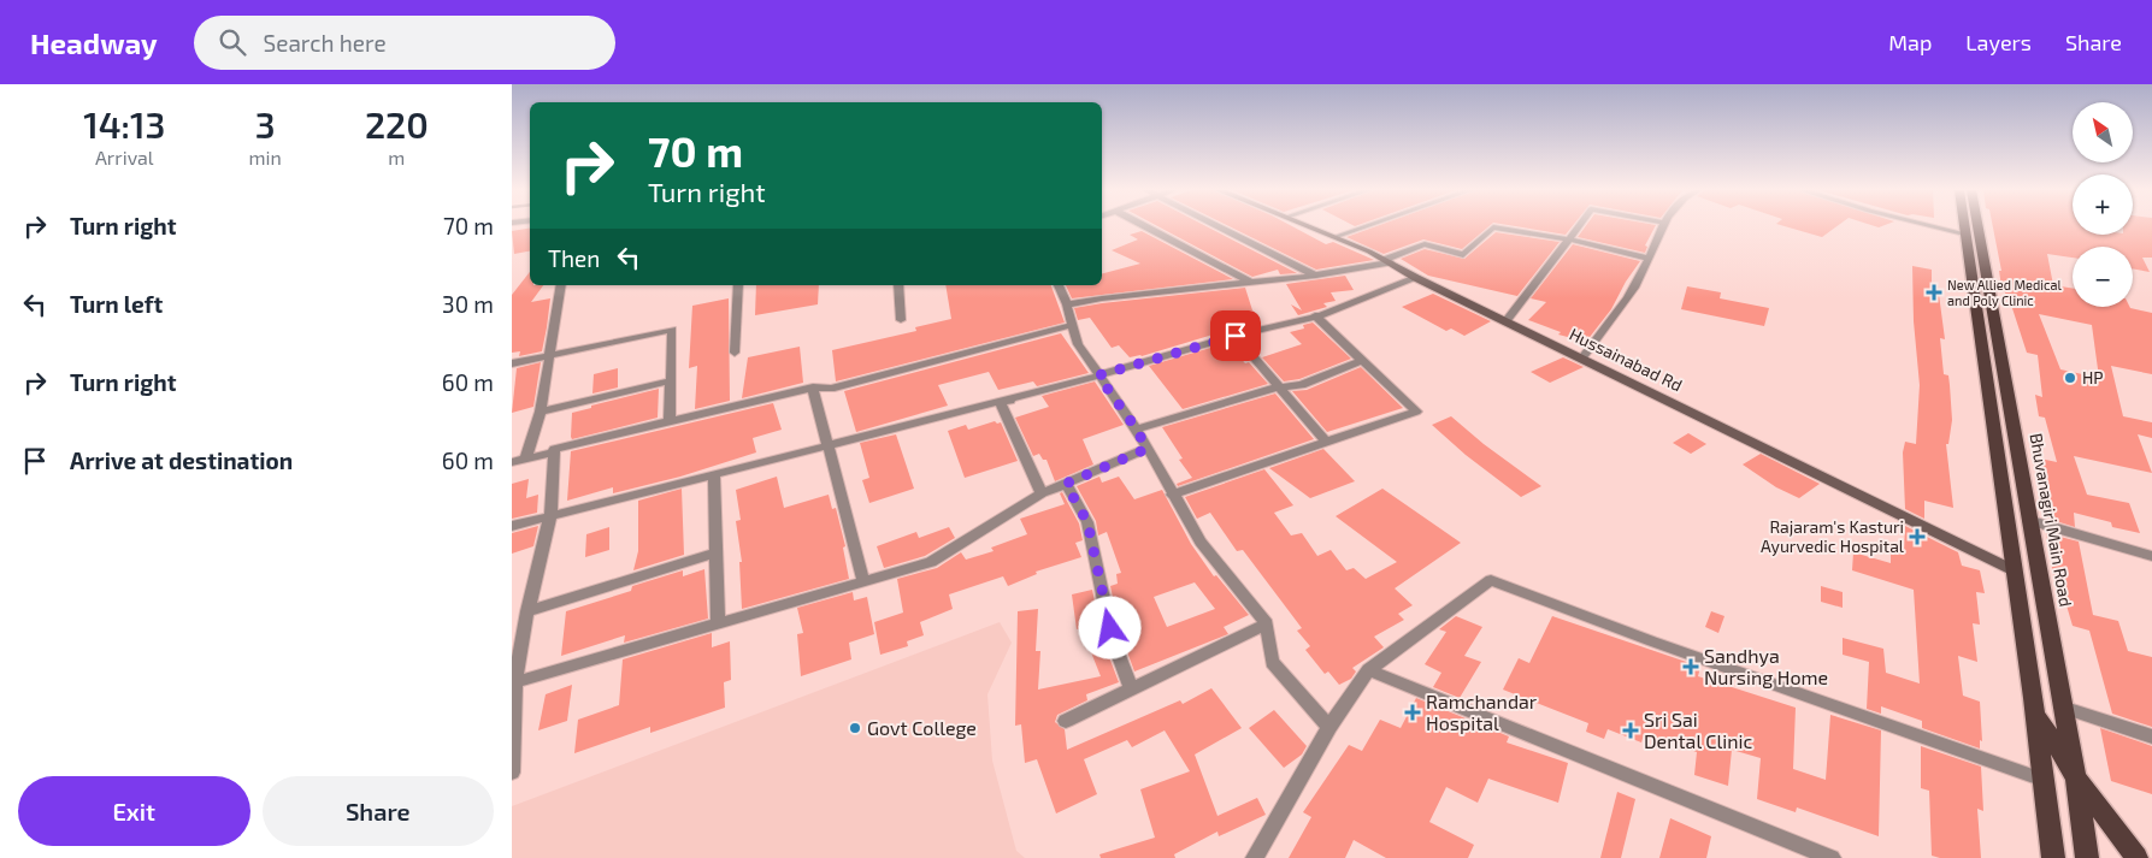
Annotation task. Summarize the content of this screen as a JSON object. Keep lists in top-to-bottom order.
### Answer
{
  "streets": {
    "main road": ["Bhuvanagiri Main Road"],
    "street": ["Hussainabad Rd"]
  },
  "places": {
    "health": [
      "New Allied Medical and Poly Clinic",
      "Rajaram's Kasturi Ayurvedic Hospital",
      "Sandhya Nursing Home",
      "Ramchandar Hospital",
      "Sri Sai Dental Clinic"
    ],
    "other": ["HP", "Govt College"]
  },
  "north": "top left",
  "page": {
    "header": "Headway",
    "search": "Search here",
    "nav": ["Map", "Layers", "Share"],
    "eta": [
      "14:13",
      "Arrival",
      "3",
      "min",
      "220",
      "m"
    ],
    "map_buttons": ["+", "−"],
    "turn": ["70 m", "Turn right"],
    "list": [
      {
        "name": "Turn right",
        "value": "70 m"
      },
      {
        "name": "Turn left",
        "value": "30 m"
      },
      {
        "name": "Turn right",
        "value": "60 m"
      },
      {
        "name": "Arrive at destination",
        "value": "60 m"
      }
    ],
    "then": "Then",
    "buttons": ["Exit", "Share"]
  }
}
